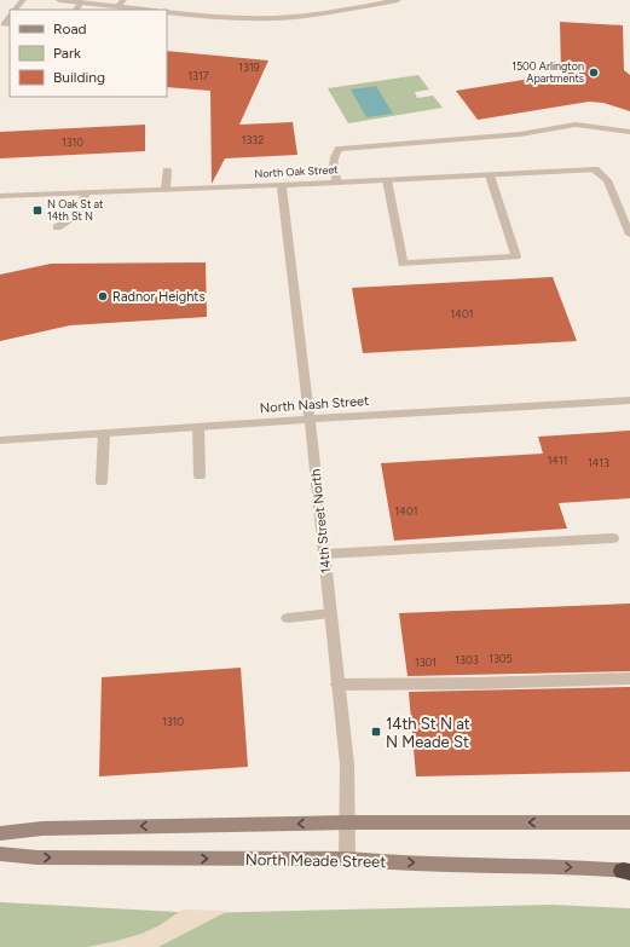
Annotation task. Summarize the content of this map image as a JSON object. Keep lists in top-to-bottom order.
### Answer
{
  "streets": {
    "street": [
      "North Oak Street",
      "North Nash Street",
      "14th Street North",
      "North Meade Street"
    ]
  },
  "crossings": [
    ["North Oak Street", "14th Street North"],
    ["North Nash Street", "14th Street North"],
    ["14th Street North", "North Meade Street"]
  ],
  "places": {
    "other": ["1500 Arlington Apartments", "Radnor Heights"],
    "transit": ["N Oak St at 14th St N", "14th St N at N Meade St"]
  },
  "house_numbers": [
    "1319",
    "1317",
    "1332",
    "1310",
    "1401",
    "1411",
    "1413",
    "1401",
    "1305",
    "1303",
    "1301",
    "1310"
  ],
  "legend": ["Road", "Park", "Building"]
}
